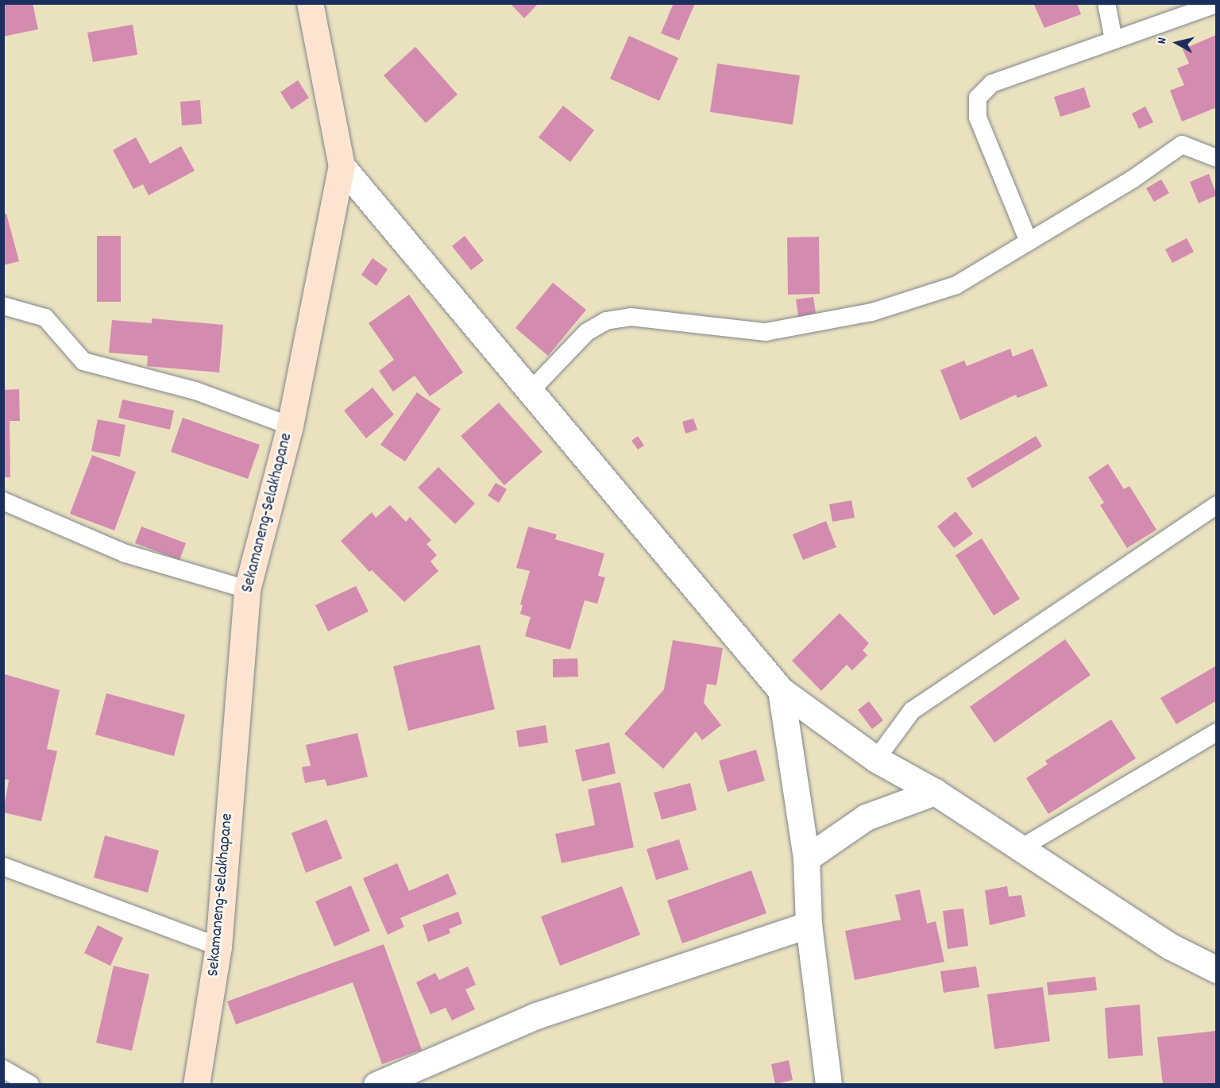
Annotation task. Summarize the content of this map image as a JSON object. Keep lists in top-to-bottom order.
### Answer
{
  "streets": {
    "street": ["Sekamaneng-Selakhapane"]
  },
  "north": "left"
}
